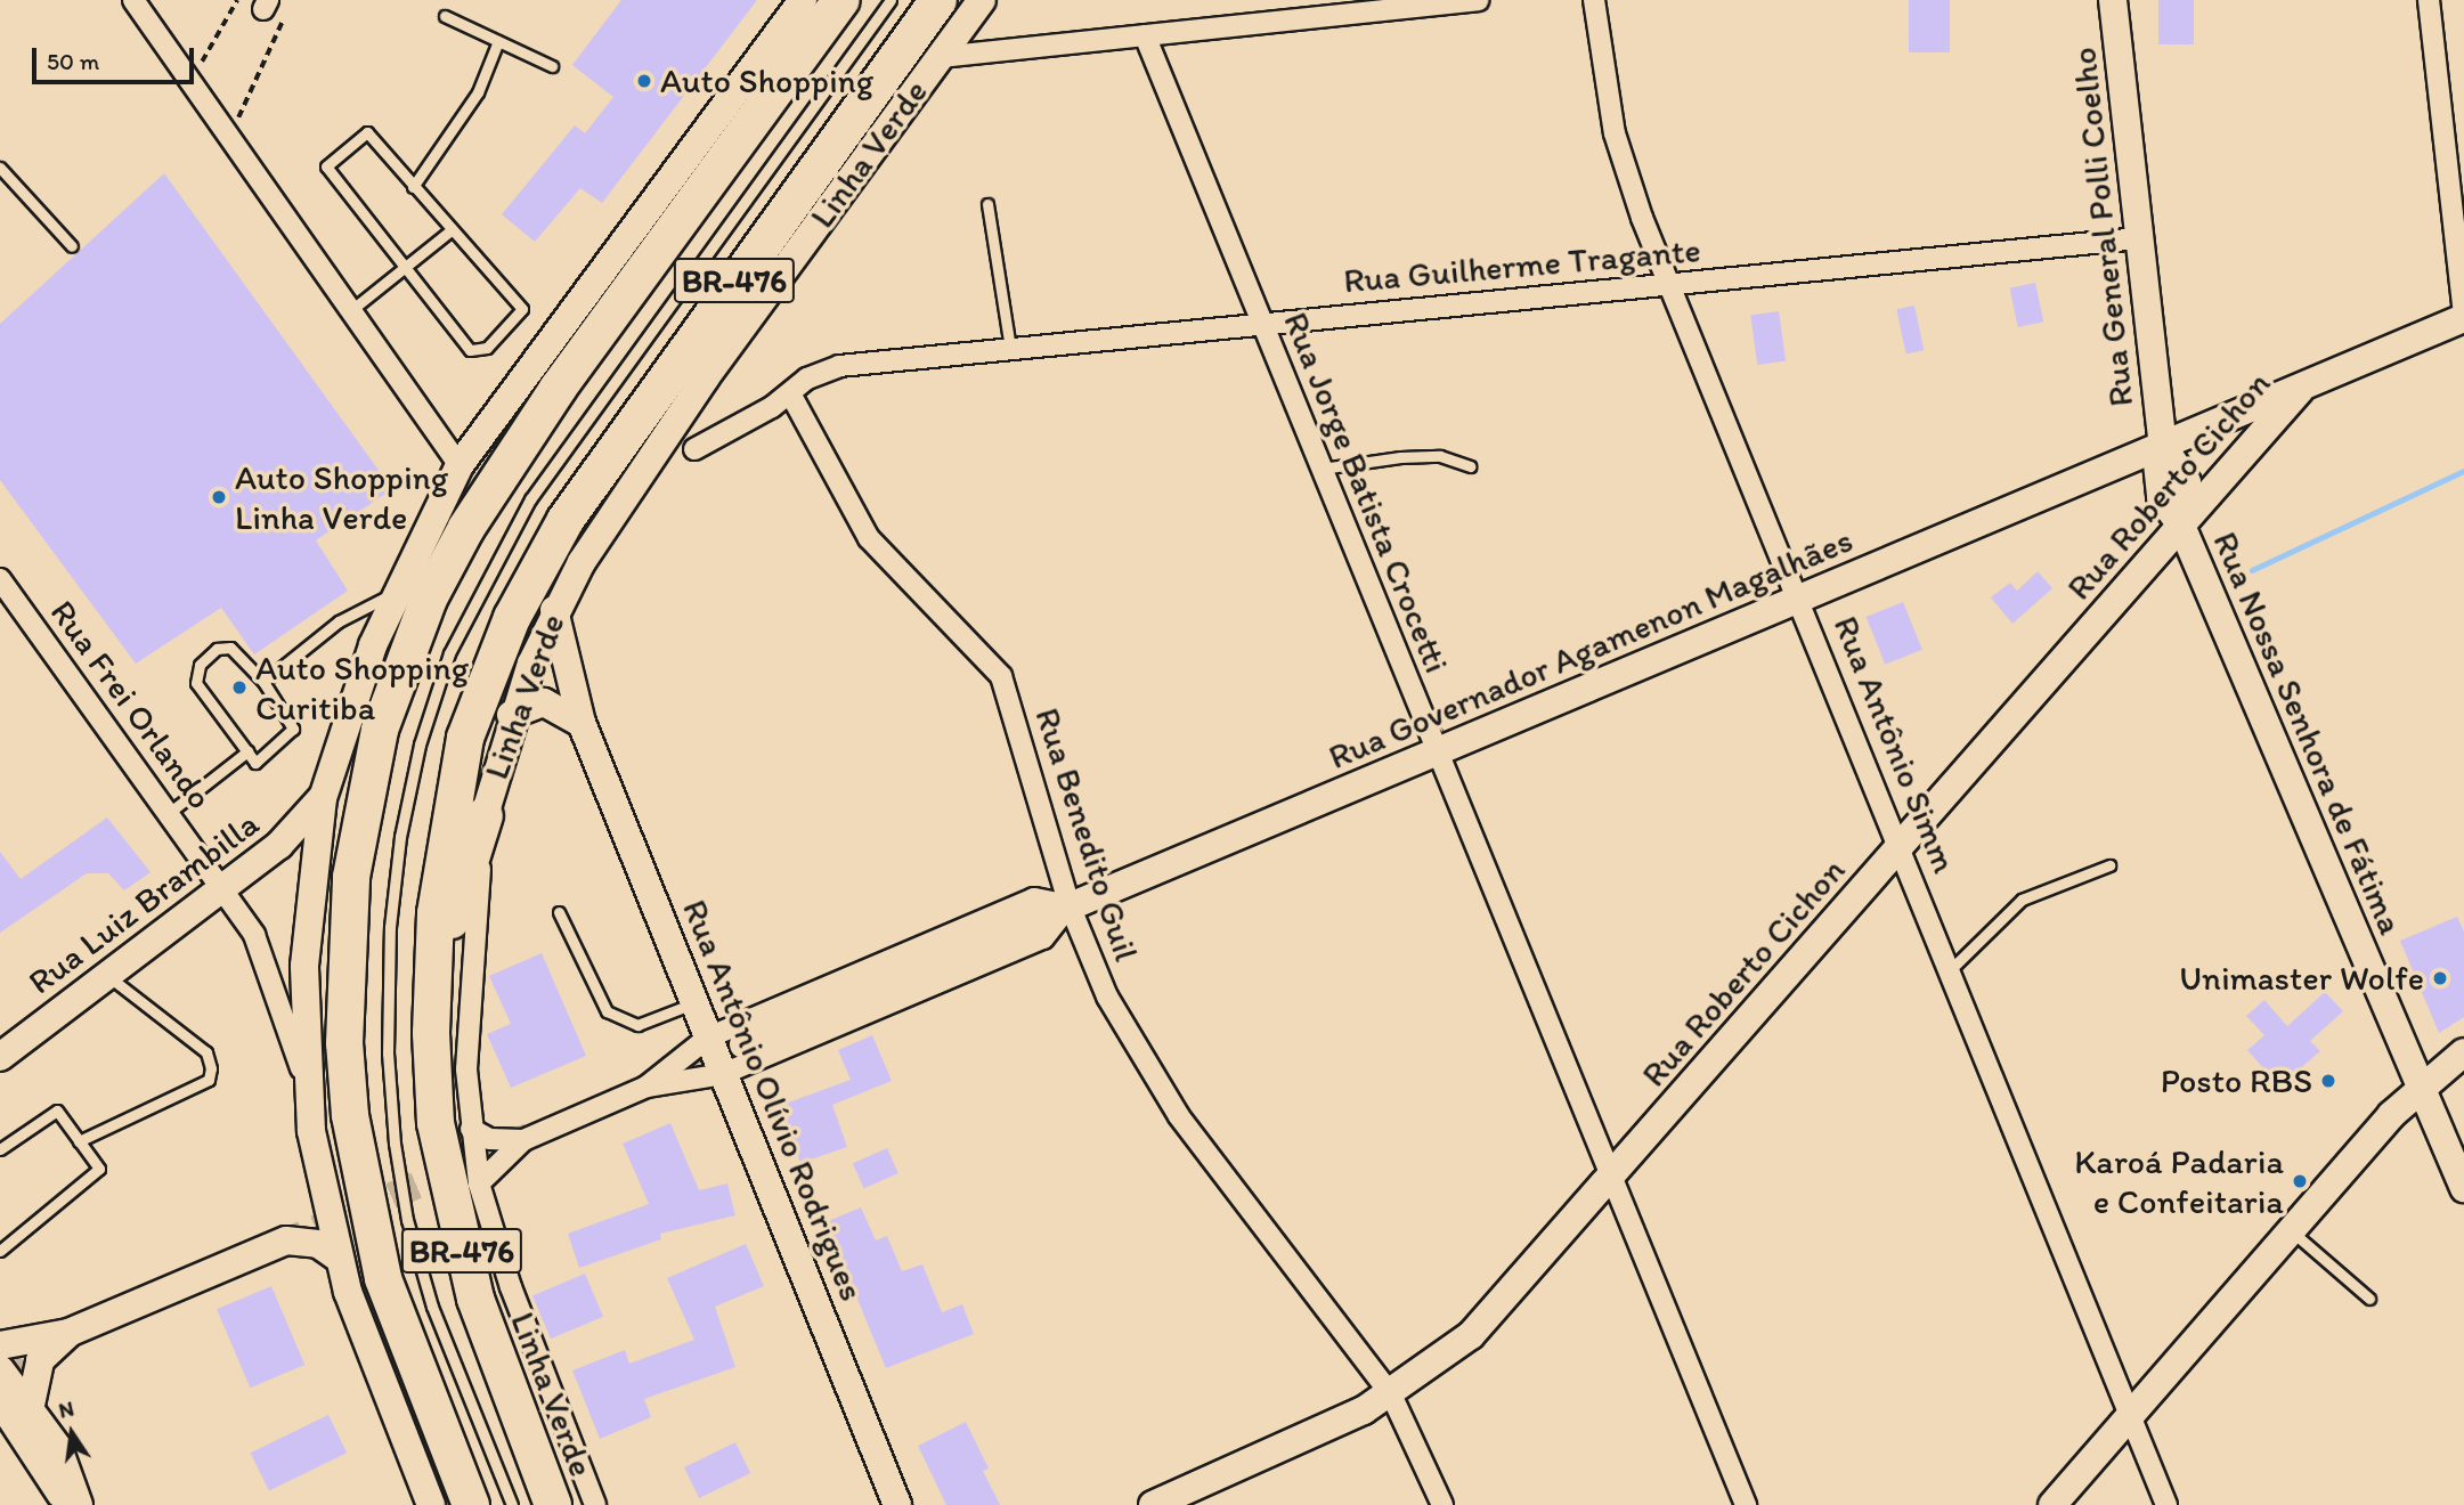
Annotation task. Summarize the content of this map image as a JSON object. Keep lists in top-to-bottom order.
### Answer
{
  "streets": {
    "highway": ["Linha Verde", "BR-476"],
    "street": [
      "Rua General Polli Coelho",
      "Rua Guilherme Tragante",
      "Rua Roberto Cichon",
      "Rua Jorge Batista Crocetti",
      "Rua Governador Agamenon Magalhães",
      "Rua Frei Orlando",
      "Rua Nossa Senhora de Fátima",
      "Rua Antônio Simm",
      "Rua Benedito Guil",
      "Rua Luiz Brambilla",
      "Rua Antônio Olívio Rodrigues"
    ]
  },
  "crossings": [
    ["Linha Verde", "Rua Antônio Olívio Rodrigues"],
    ["Rua General Polli Coelho", "Rua Guilherme Tragante"],
    ["Rua General Polli Coelho", "Rua Governador Agamenon Magalhães"],
    ["Rua General Polli Coelho", "Rua Nossa Senhora de Fátima"],
    ["Rua Guilherme Tragante", "Rua Jorge Batista Crocetti"],
    ["Rua Guilherme Tragante", "Rua Antônio Simm"],
    ["Rua Guilherme Tragante", "Rua Benedito Guil"],
    ["Rua Roberto Cichon", "Rua Jorge Batista Crocetti"],
    ["Rua Roberto Cichon", "Rua Governador Agamenon Magalhães"],
    ["Rua Roberto Cichon", "Rua Nossa Senhora de Fátima"],
    ["Rua Roberto Cichon", "Rua Antônio Simm"],
    ["Rua Roberto Cichon", "Rua Benedito Guil"],
    ["Rua Jorge Batista Crocetti", "Rua Governador Agamenon Magalhães"],
    ["Rua Governador Agamenon Magalhães", "Rua Nossa Senhora de Fátima"],
    ["Rua Governador Agamenon Magalhães", "Rua Antônio Simm"],
    ["Rua Governador Agamenon Magalhães", "Rua Benedito Guil"],
    ["Rua Frei Orlando", "Rua Luiz Brambilla"]
  ],
  "places": [
    "Auto Shopping",
    "Auto Shopping Linha Verde",
    "Auto Shopping Curitiba",
    "Unimaster Wolfe",
    "Posto RBS",
    "Karoá Padaria e Confeitaria"
  ],
  "scale_bar": "50 m",
  "north": "top"
}
